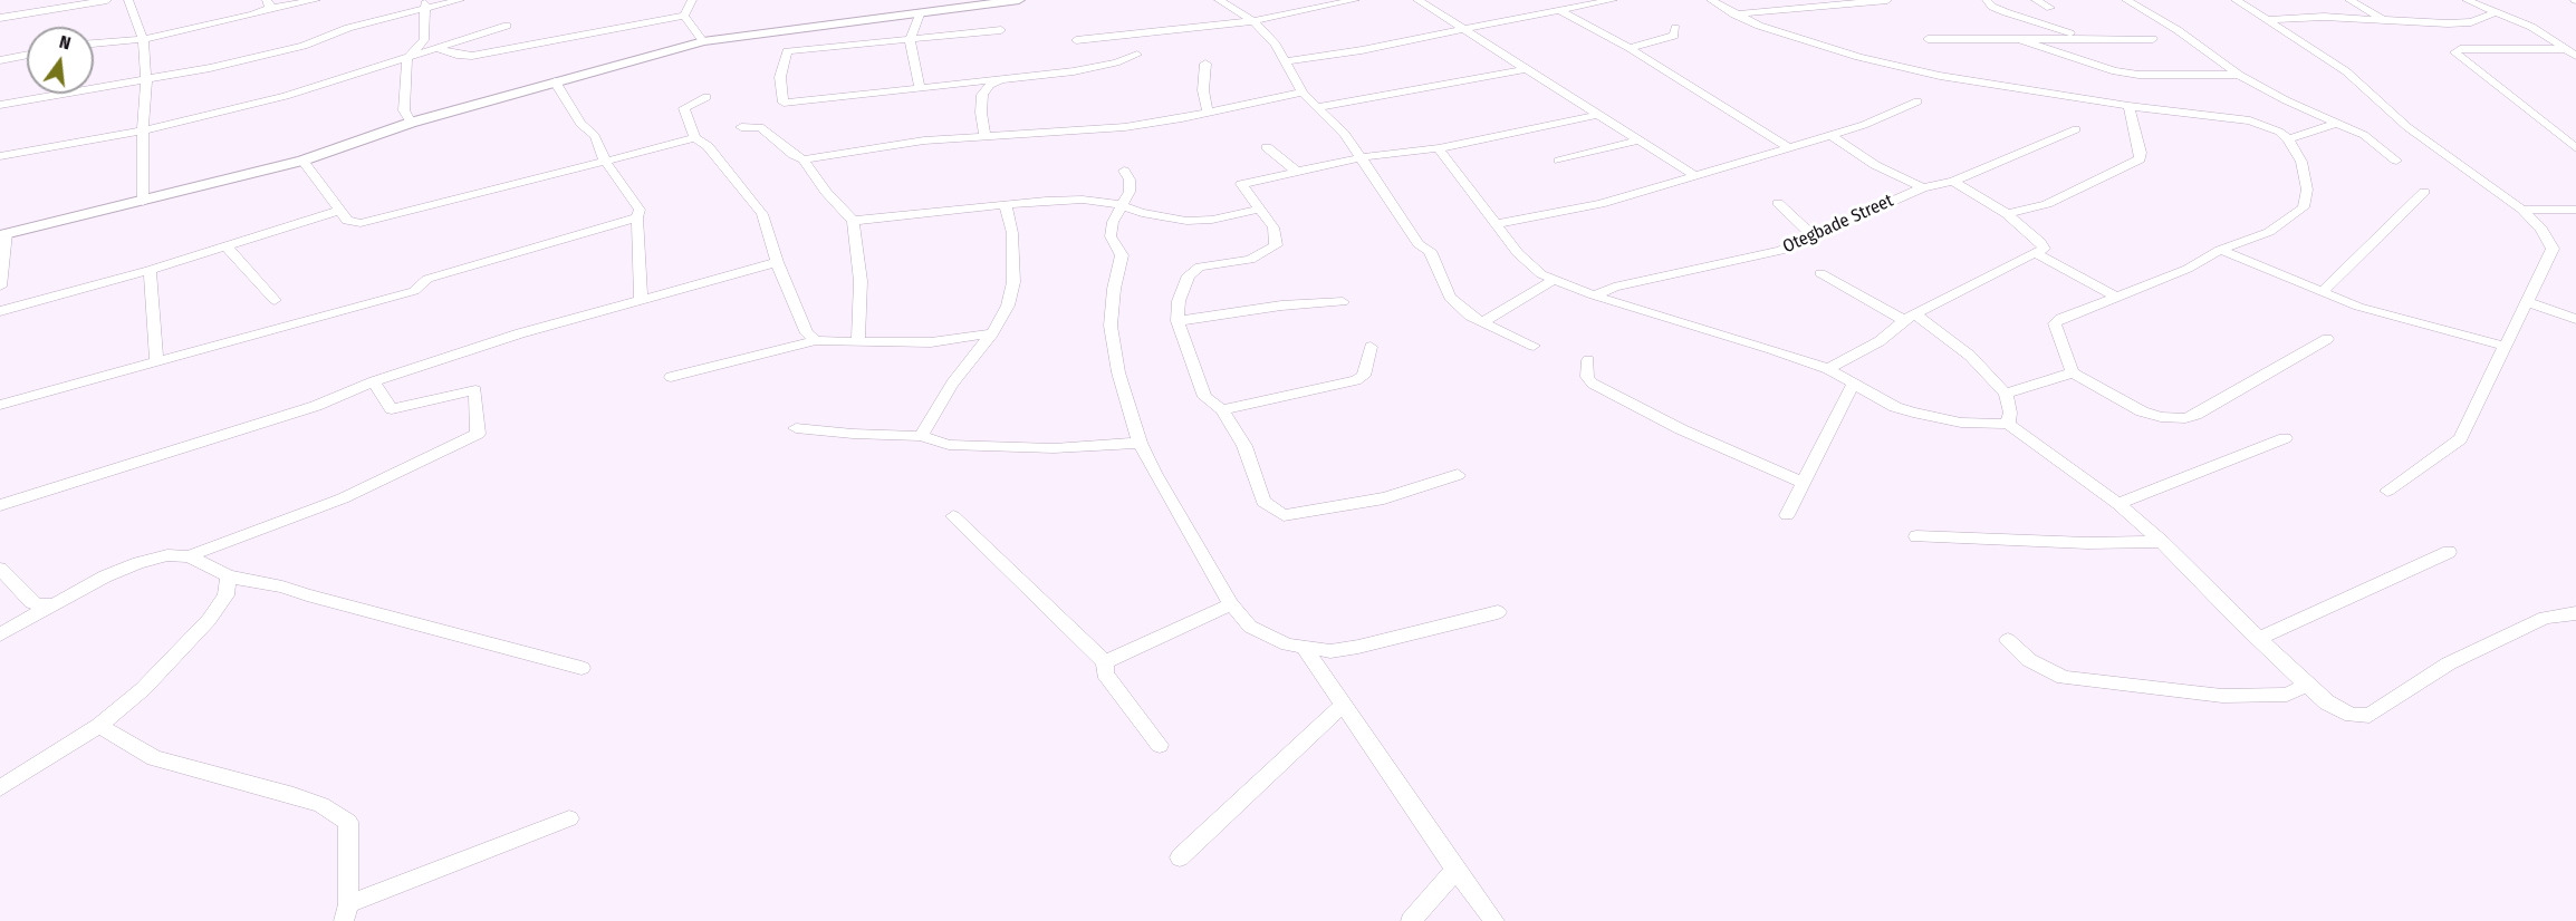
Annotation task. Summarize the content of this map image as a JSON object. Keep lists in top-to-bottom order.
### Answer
{
  "streets": {
    "street": ["Otegbade Street"]
  },
  "north": "top"
}
